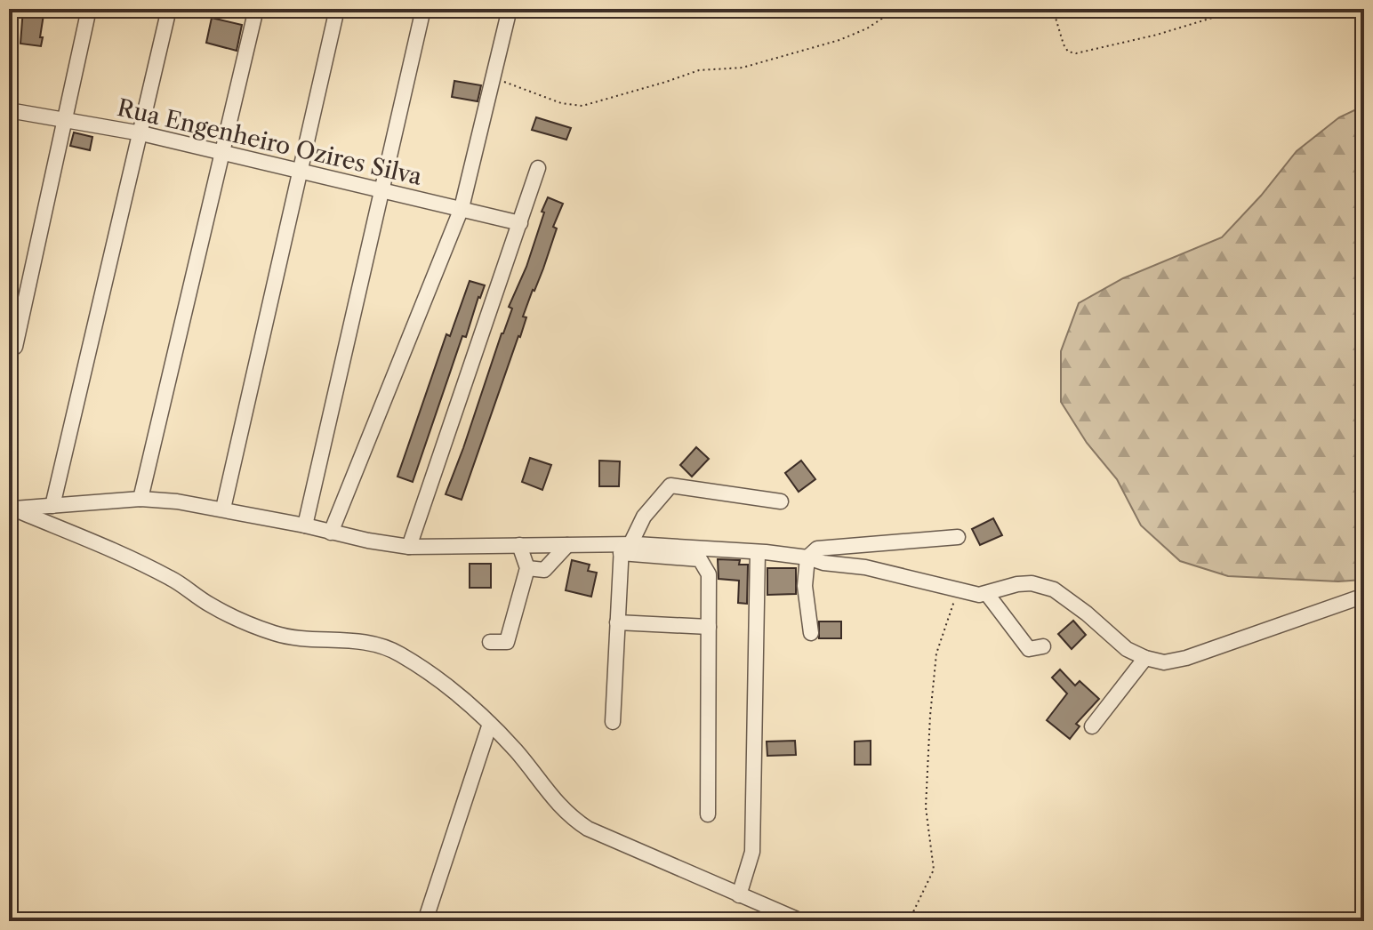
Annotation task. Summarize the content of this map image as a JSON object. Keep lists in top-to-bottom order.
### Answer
{
  "streets": {
    "street": ["Rua Engenheiro Ozires Silva"]
  }
}
